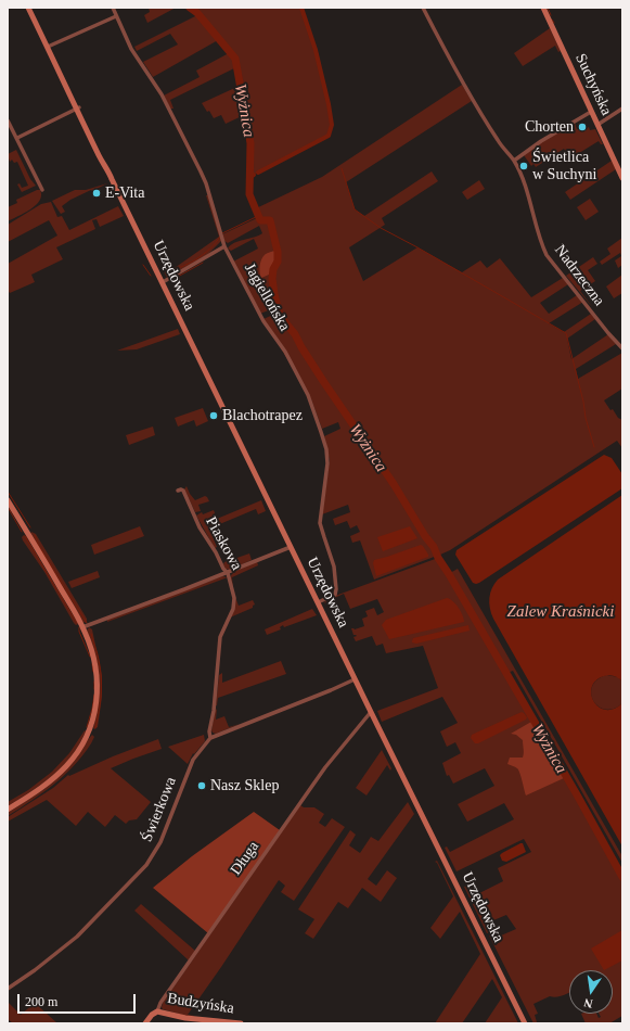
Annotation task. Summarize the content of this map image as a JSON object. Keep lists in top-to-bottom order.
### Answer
{
  "streets": {
    "street": [
      "Suchyńska",
      "Urzędowska",
      "Nadrzeczna",
      "Jagiellońska",
      "Piaskowa",
      "Świerkowa",
      "Długa",
      "Budzyńska"
    ]
  },
  "crossings": [
    ["Urzędowska", "Jagiellońska"],
    ["Urzędowska", "Świerkowa"],
    ["Urzędowska", "Długa"],
    ["Piaskowa", "Świerkowa"],
    ["Długa", "Budzyńska"]
  ],
  "water": ["Wyżnica", "Zalew Kraśnicki"],
  "places": [
    "Chorten",
    "Świetlica w Suchyni",
    "E-Vita",
    "Blachotrapez",
    "Nasz Sklep"
  ],
  "scale_bar": "200 m",
  "north": "bottom"
}
